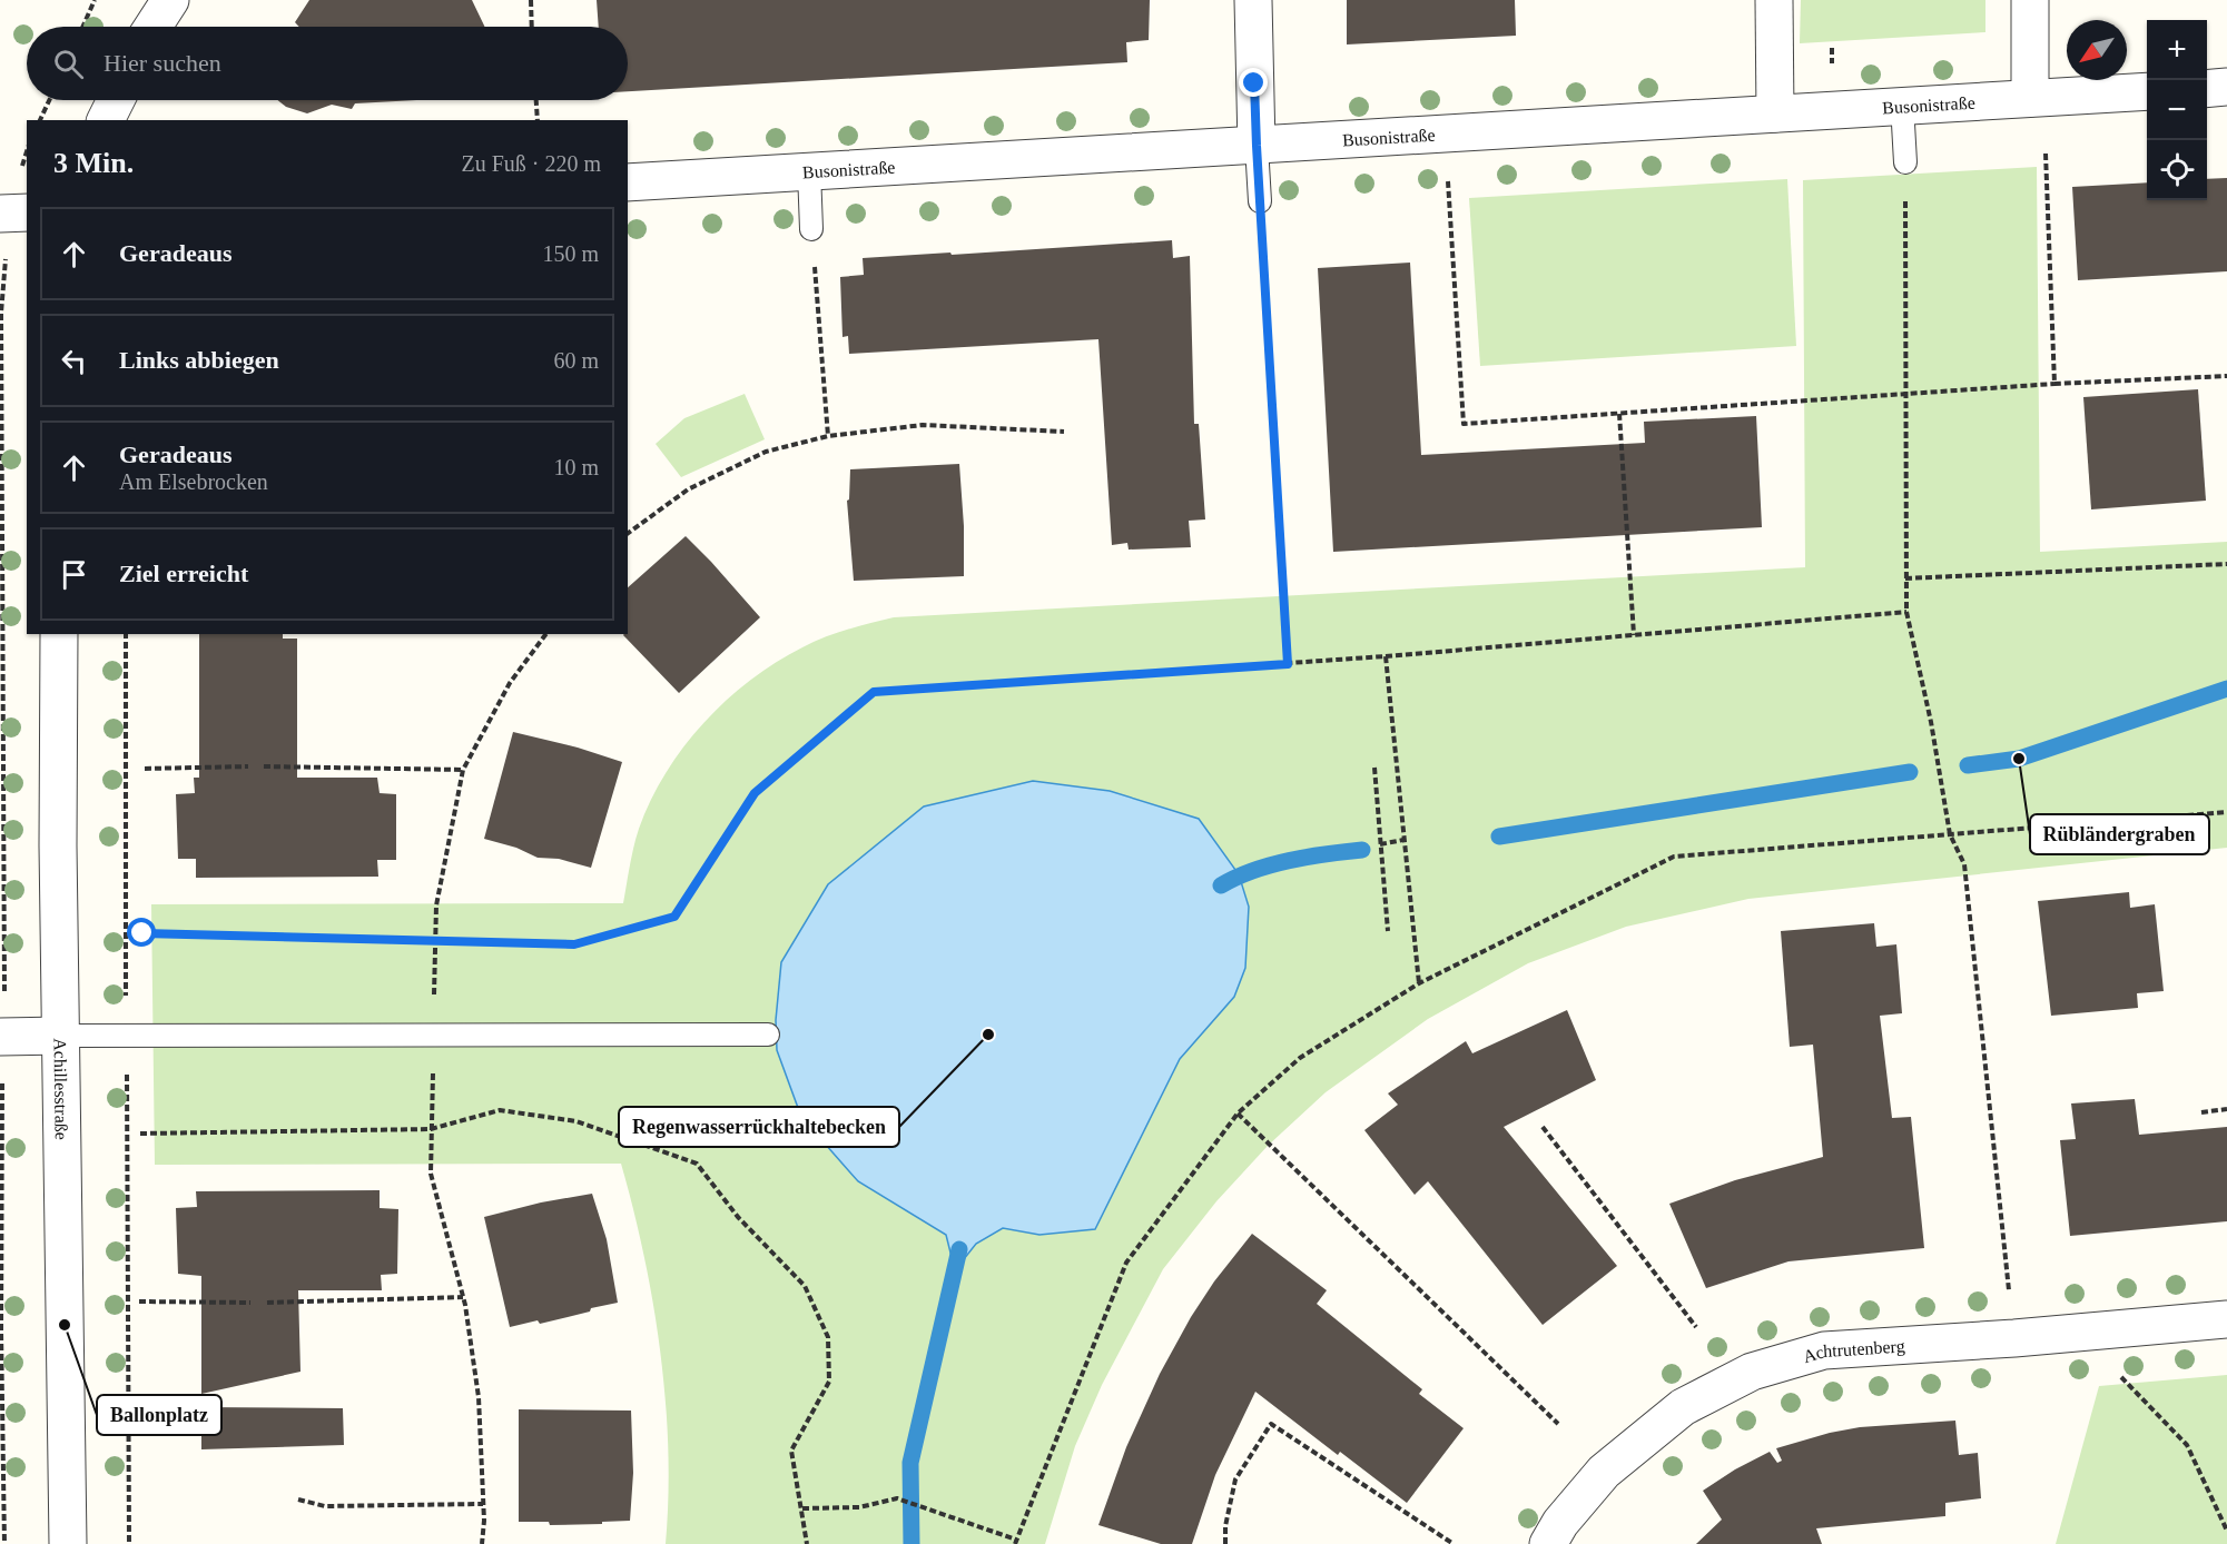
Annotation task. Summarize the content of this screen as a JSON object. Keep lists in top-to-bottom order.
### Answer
{
  "streets": {
    "street": ["Busonistraße", "Achillesstraße", "Achtrutenberg"]
  },
  "places": ["Rübländergraben", "Regenwasserrückhaltebecken", "Ballonplatz"],
  "north": "bottom left",
  "page": {
    "map_buttons": ["+", "−"],
    "search": "Hier suchen",
    "heading": ["3 Min.", "Zu Fuß · 220 m"],
    "list": [
      ["Geradeaus", "150 m"],
      ["Links abbiegen", "60 m"],
      ["Geradeaus", "Am Elsebrocken", "10 m"],
      "Ziel erreicht"
    ]
  }
}
